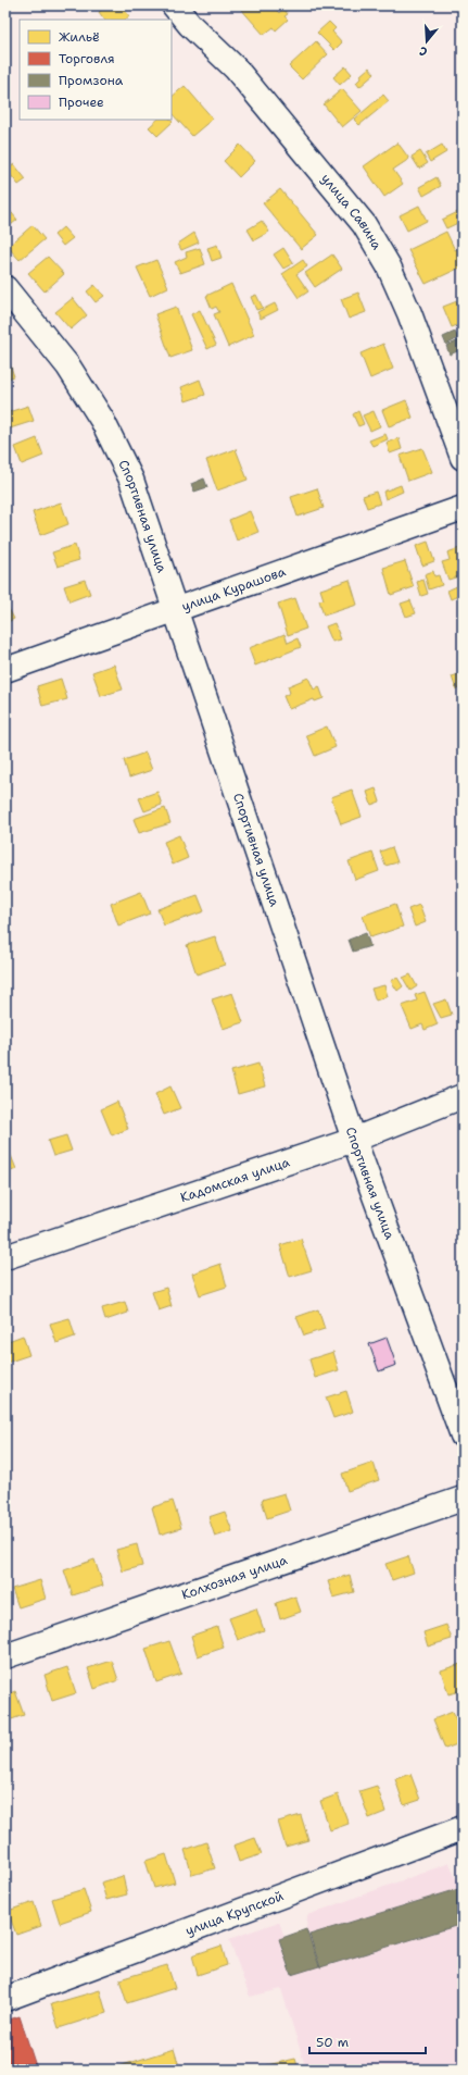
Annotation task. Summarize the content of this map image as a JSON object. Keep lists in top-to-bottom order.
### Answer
{
  "streets": {
    "street": [
      "улица Савина",
      "Спортивная улица",
      "улица Курашова",
      "Кадомская улица",
      "Колхозная улица",
      "улица Крупской"
    ]
  },
  "crossings": [
    ["Спортивная улица", "улица Курашова"],
    ["Спортивная улица", "Кадомская улица"]
  ],
  "legend": [
    "Жильё",
    "Торговля",
    "Промзона",
    "Прочее"
  ],
  "scale_bar": "50 m",
  "north": "bottom"
}
